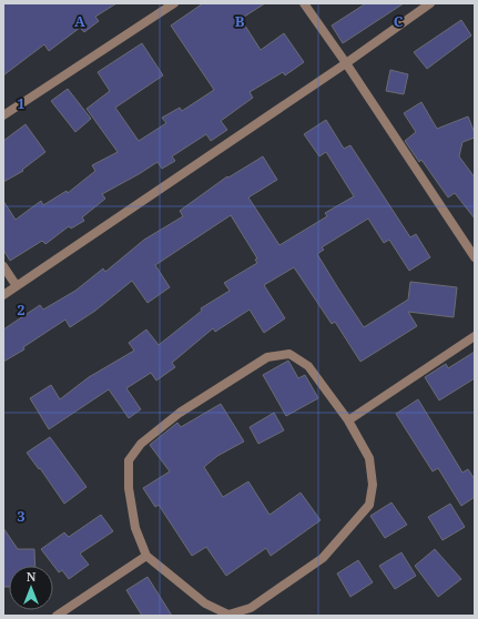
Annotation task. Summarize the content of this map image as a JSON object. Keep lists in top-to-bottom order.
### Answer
{
  "north": "top",
  "grid": {
    "columns": ["A", "B", "C"],
    "rows": ["1", "2", "3"]
  }
}
